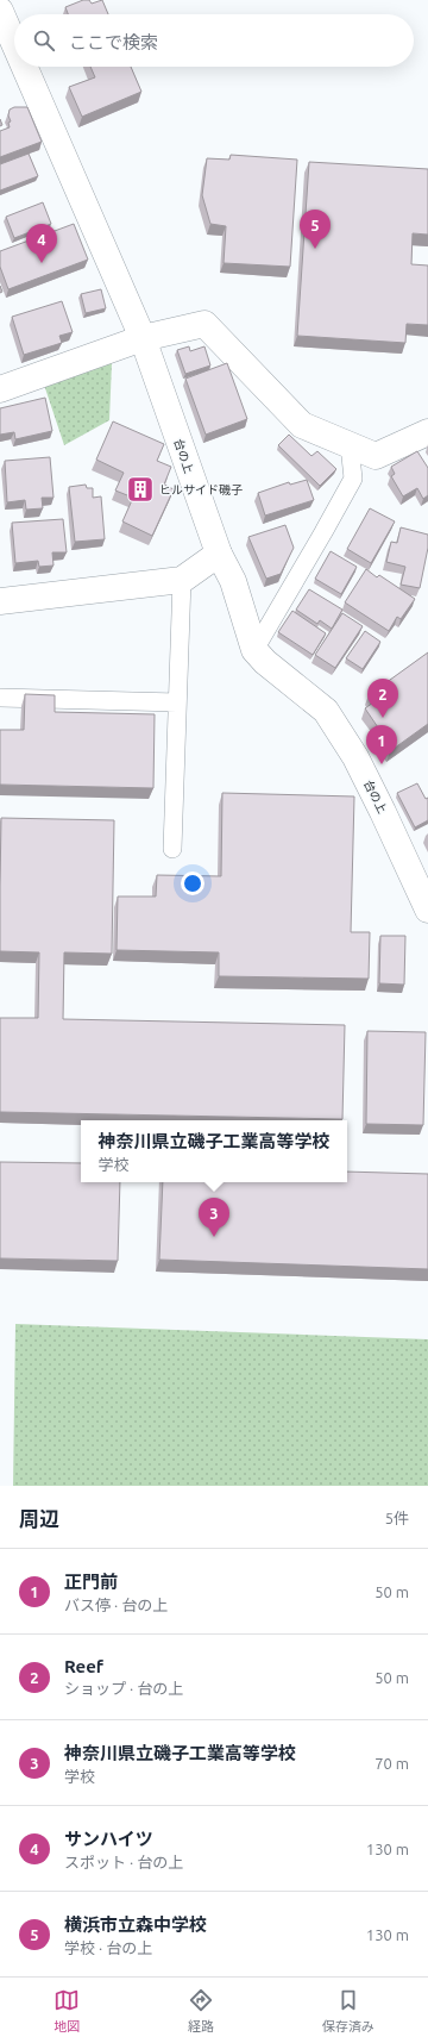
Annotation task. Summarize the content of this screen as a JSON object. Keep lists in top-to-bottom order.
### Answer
{
  "streets": {
    "street": ["台の上"]
  },
  "places": {
    "building": ["ヒルサイド磯子"]
  },
  "page": {
    "search": "ここで検索",
    "pins": [
      "5",
      "4",
      "2",
      "1",
      "3"
    ],
    "popup": ["神奈川県立磯子工業高等学校", "学校"],
    "heading": ["周辺", "5件"],
    "list": [
      {
        "mark": "1",
        "name": "正門前",
        "note": "バス停 · 台の上",
        "value": "50 m"
      },
      {
        "mark": "2",
        "name": "Reef",
        "note": "ショップ · 台の上",
        "value": "50 m"
      },
      {
        "mark": "3",
        "name": "神奈川県立磯子工業高等学校",
        "note": "学校",
        "value": "70 m"
      },
      {
        "mark": "4",
        "name": "サンハイツ",
        "note": "スポット · 台の上",
        "value": "130 m"
      },
      {
        "mark": "5",
        "name": "横浜市立森中学校",
        "note": "学校 · 台の上",
        "value": "130 m"
      }
    ],
    "nav": ["地図", "経路", "保存済み"]
  }
}
